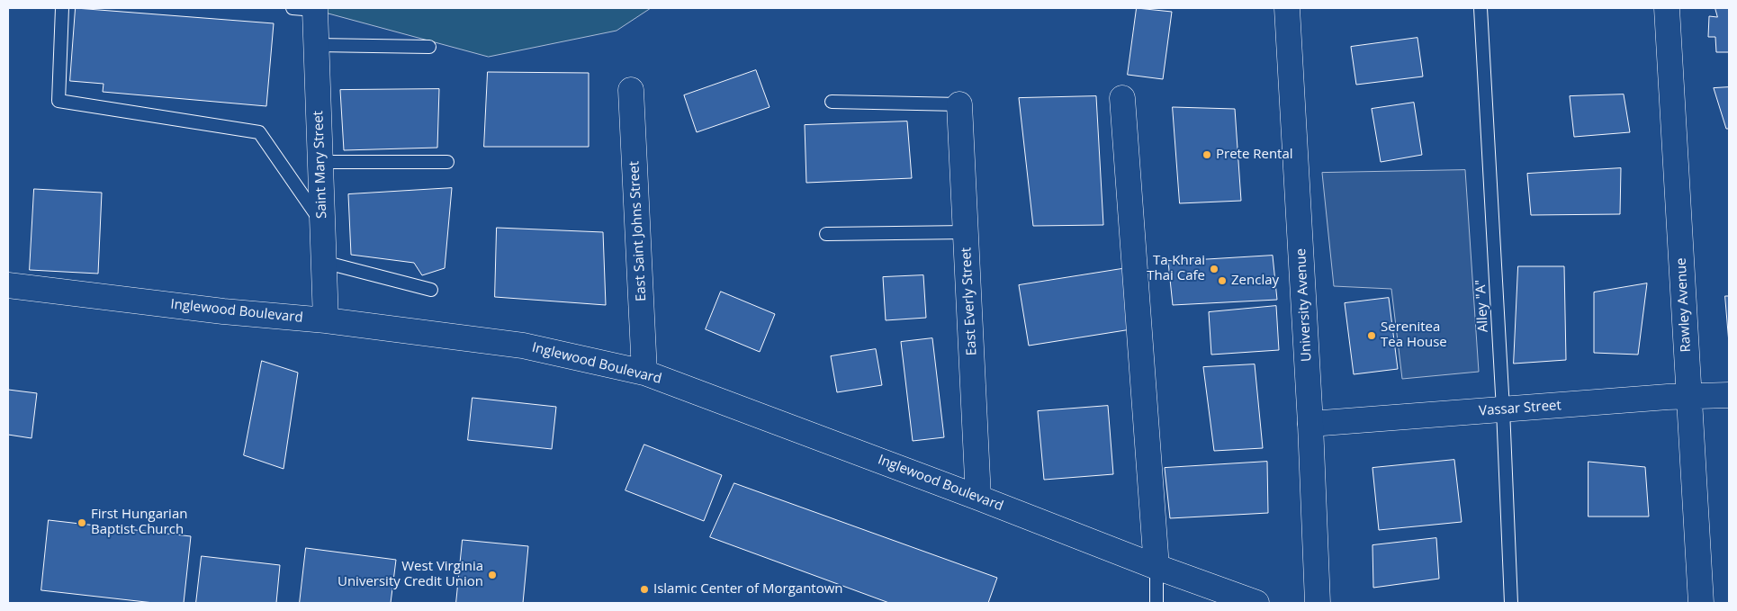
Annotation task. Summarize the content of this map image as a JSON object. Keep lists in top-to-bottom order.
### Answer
{
  "streets": {
    "street": [
      "Saint Mary Street",
      "East Saint Johns Street",
      "East Everly Street",
      "University Avenue",
      "Rawley Avenue",
      "Inglewood Boulevard",
      "Vassar Street"
    ],
    "lane": ["Alley \"A\""]
  },
  "crossings": [
    ["Saint Mary Street", "Inglewood Boulevard"],
    ["East Saint Johns Street", "Inglewood Boulevard"],
    ["East Everly Street", "Inglewood Boulevard"],
    ["University Avenue", "Vassar Street"],
    ["Rawley Avenue", "Vassar Street"],
    ["Alley \"A\"", "Vassar Street"]
  ],
  "places": [
    "Prete Rental",
    "Ta-Khrai Thai Cafe",
    "Zenclay",
    "Serenitea Tea House",
    "First Hungarian Baptist Church",
    "West Virginia University Credit Union",
    "Islamic Center of Morgantown"
  ]
}
